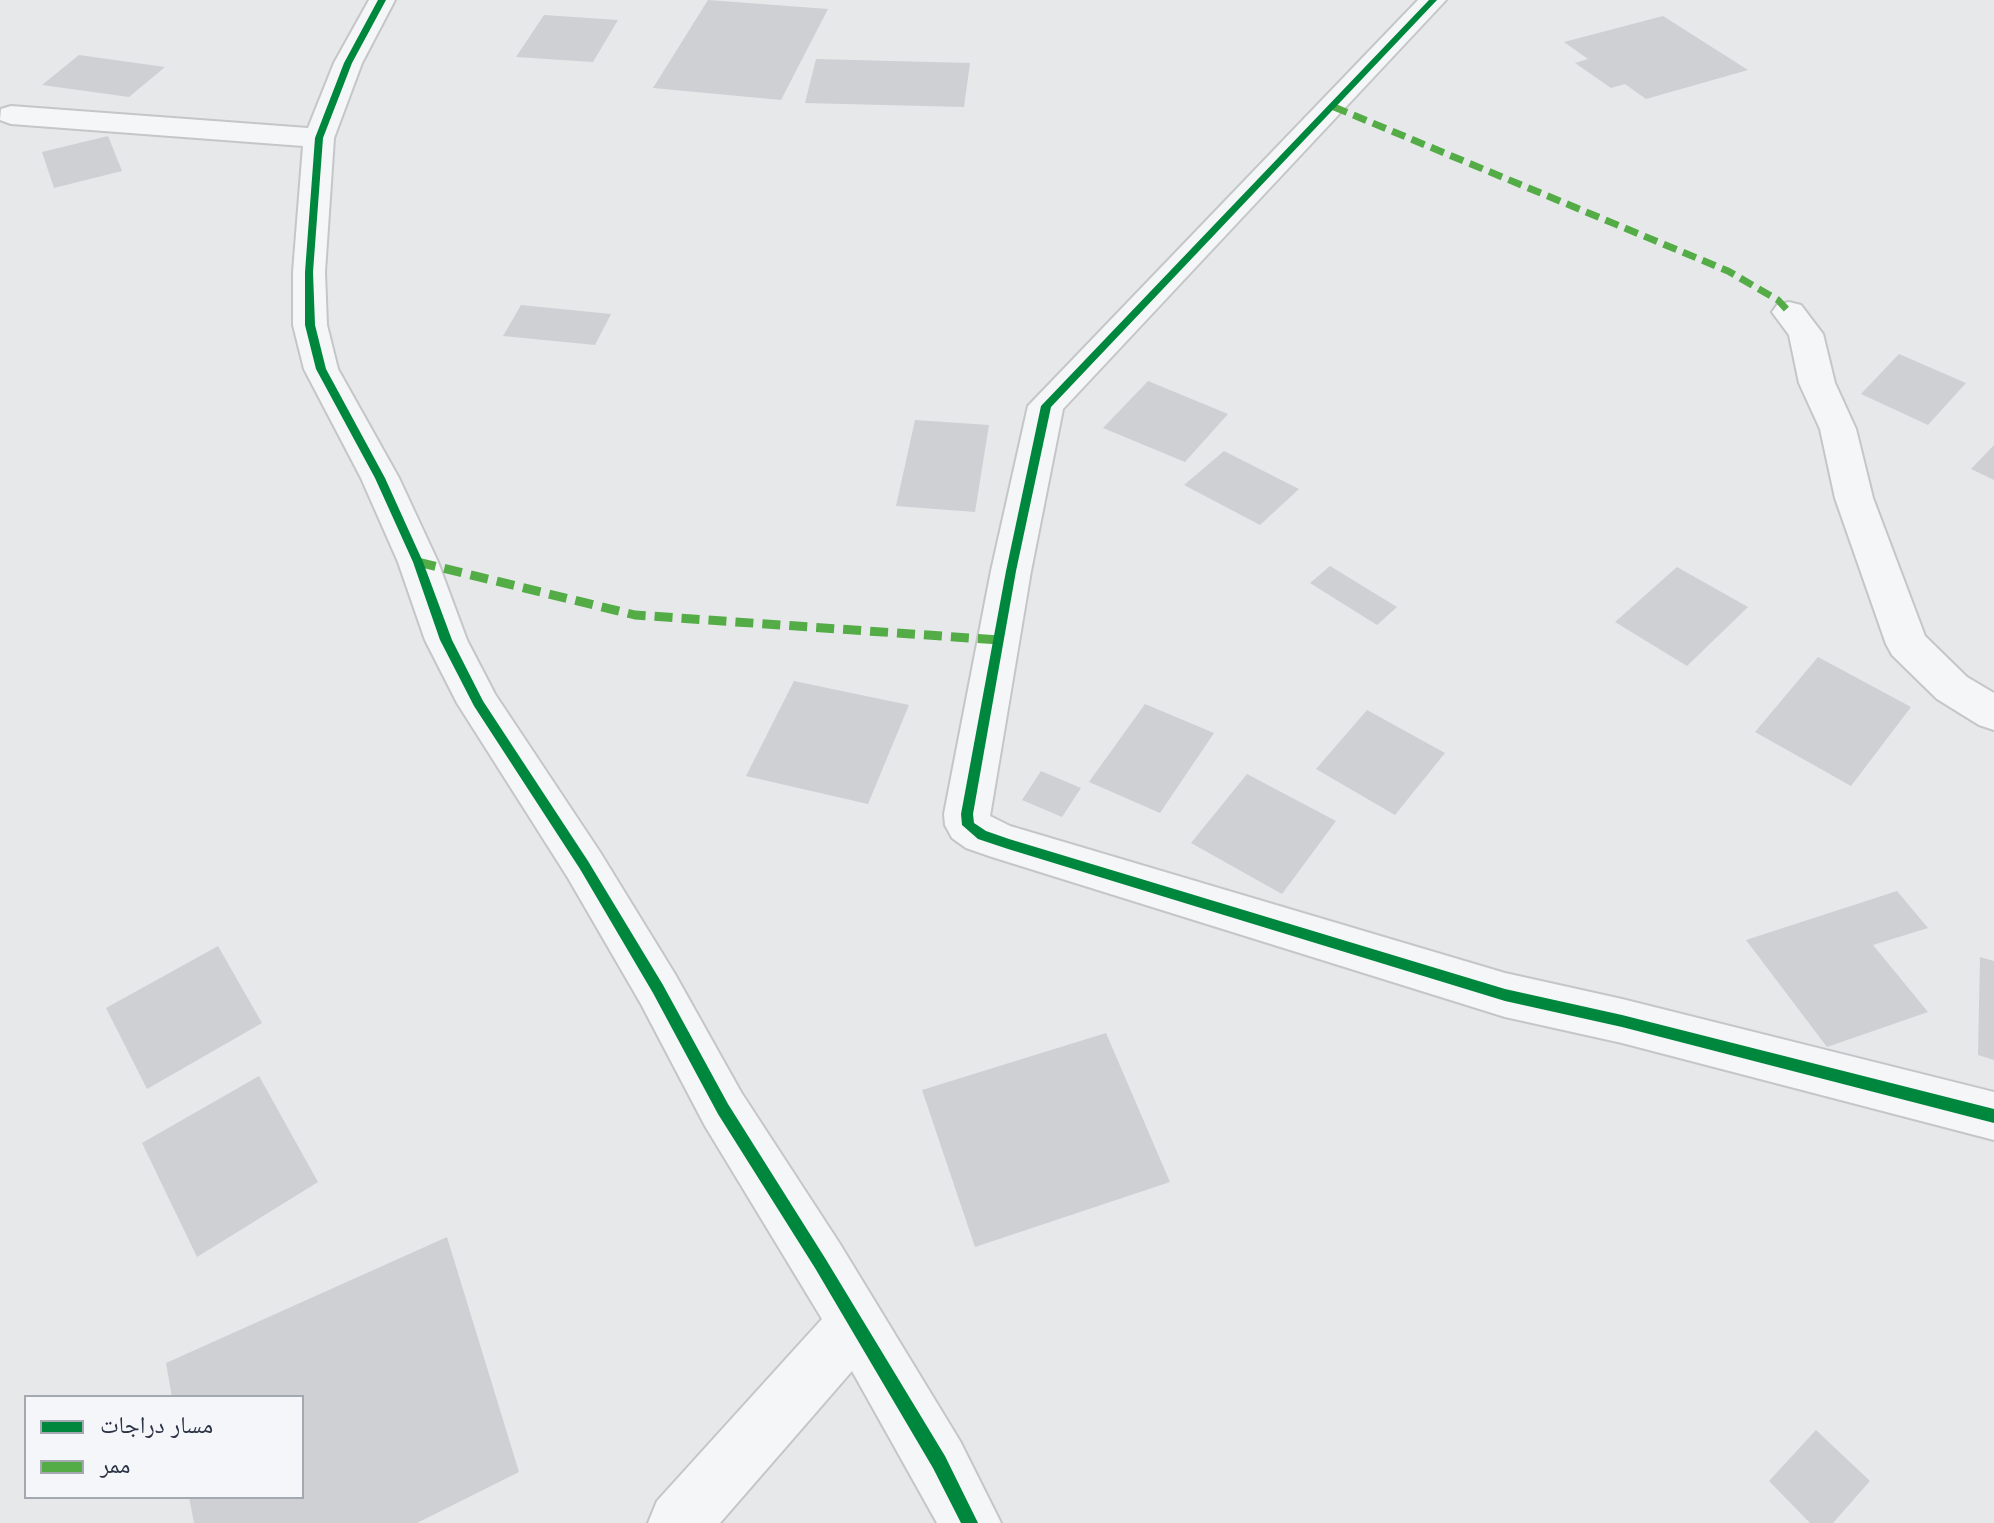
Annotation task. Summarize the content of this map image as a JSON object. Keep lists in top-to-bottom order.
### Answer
{
  "legend": ["مسار دراجات", "ممر"]
}
